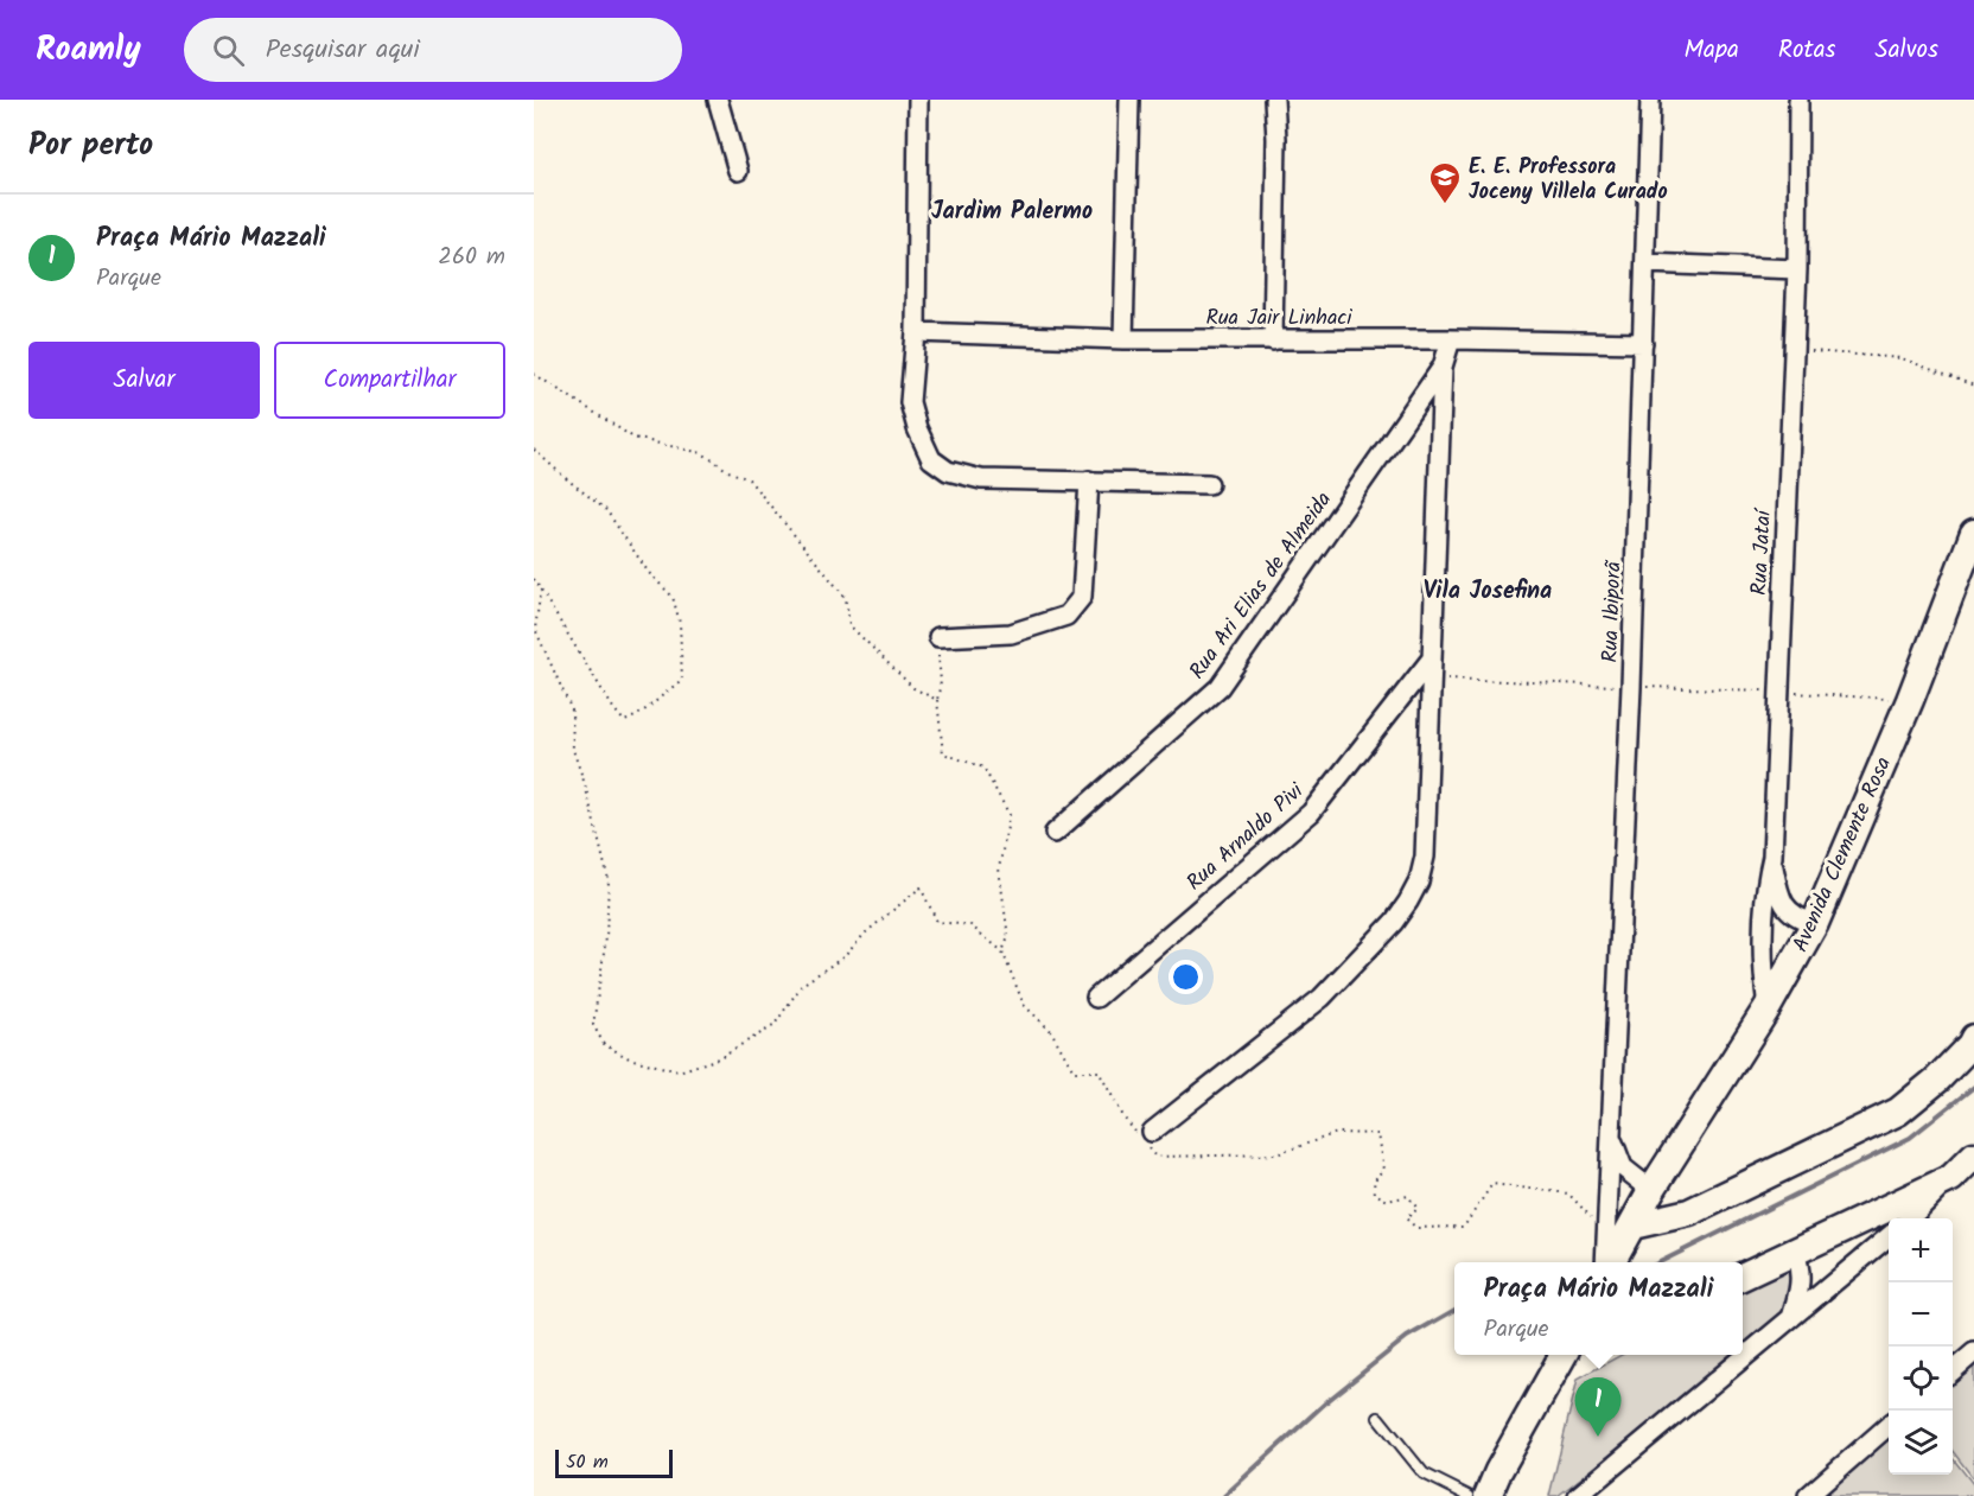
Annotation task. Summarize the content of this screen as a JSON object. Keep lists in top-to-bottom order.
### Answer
{
  "streets": {
    "main road": ["Avenida Clemente Rosa"],
    "street": [
      "Rua Jair Linhaci",
      "Rua Jataí",
      "Rua Ari Elias de Almeida",
      "Rua Ibiporã",
      "Rua Arnaldo Pivi"
    ]
  },
  "crossings": [
    ["Rua Jair Linhaci", "Rua Ibiporã"],
    ["Rua Jataí", "Avenida Clemente Rosa"],
    ["Rua Ibiporã", "Avenida Clemente Rosa"]
  ],
  "districts": ["Jardim Palermo", "Vila Josefina"],
  "places": {
    "school or university": ["E. E. Professora Joceny Villela Curado"]
  },
  "scale_bar": "50 m",
  "page": {
    "header": "Roamly",
    "search": "Pesquisar aqui",
    "nav": ["Mapa", "Rotas", "Salvos"],
    "heading": "Por perto",
    "list": [
      {
        "mark": "1",
        "name": "Praça Mário Mazzali",
        "note": "Parque",
        "value": "260 m"
      }
    ],
    "buttons": ["Salvar", "Compartilhar"],
    "map_buttons": ["+", "−"],
    "popup": ["Praça Mário Mazzali", "Parque"],
    "pins": "1",
    "scale": "50 m"
  }
}
